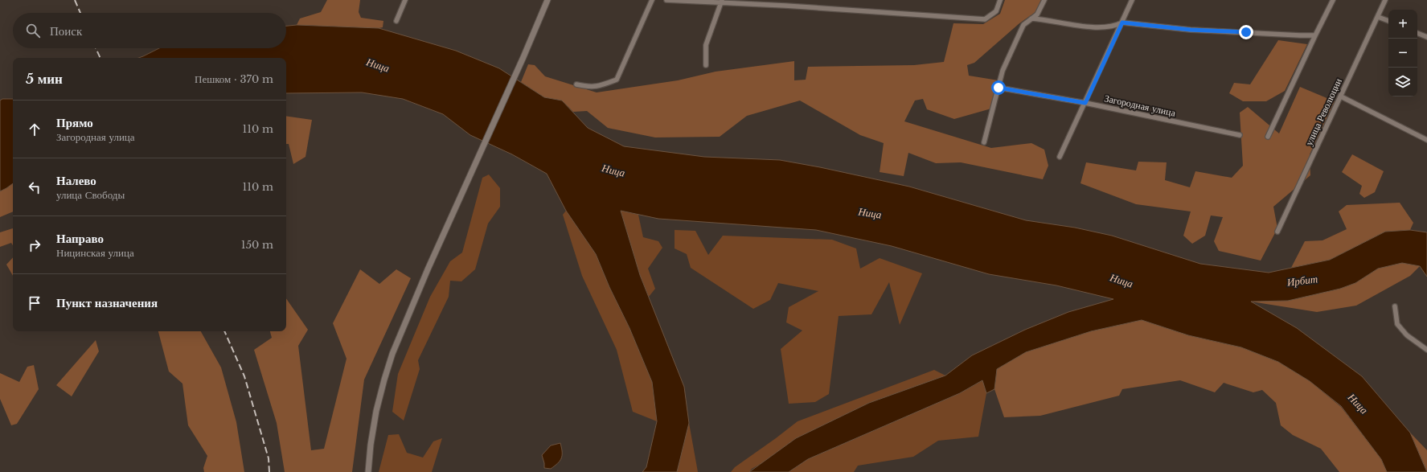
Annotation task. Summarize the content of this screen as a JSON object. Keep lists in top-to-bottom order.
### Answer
{
  "streets": {
    "street": ["Загородная улица", "улица Революции"]
  },
  "water": ["Ница", "Ирбит"],
  "page": {
    "map_buttons": ["+", "−"],
    "search": "Поиск",
    "heading": ["5 мин", "Пешком · 370 m"],
    "list": [
      ["Прямо", "Загородная улица", "110 m"],
      ["Налево", "улица Свободы", "110 m"],
      ["Направо", "Ницинская улица", "150 m"],
      "Пункт назначения"
    ]
  }
}
